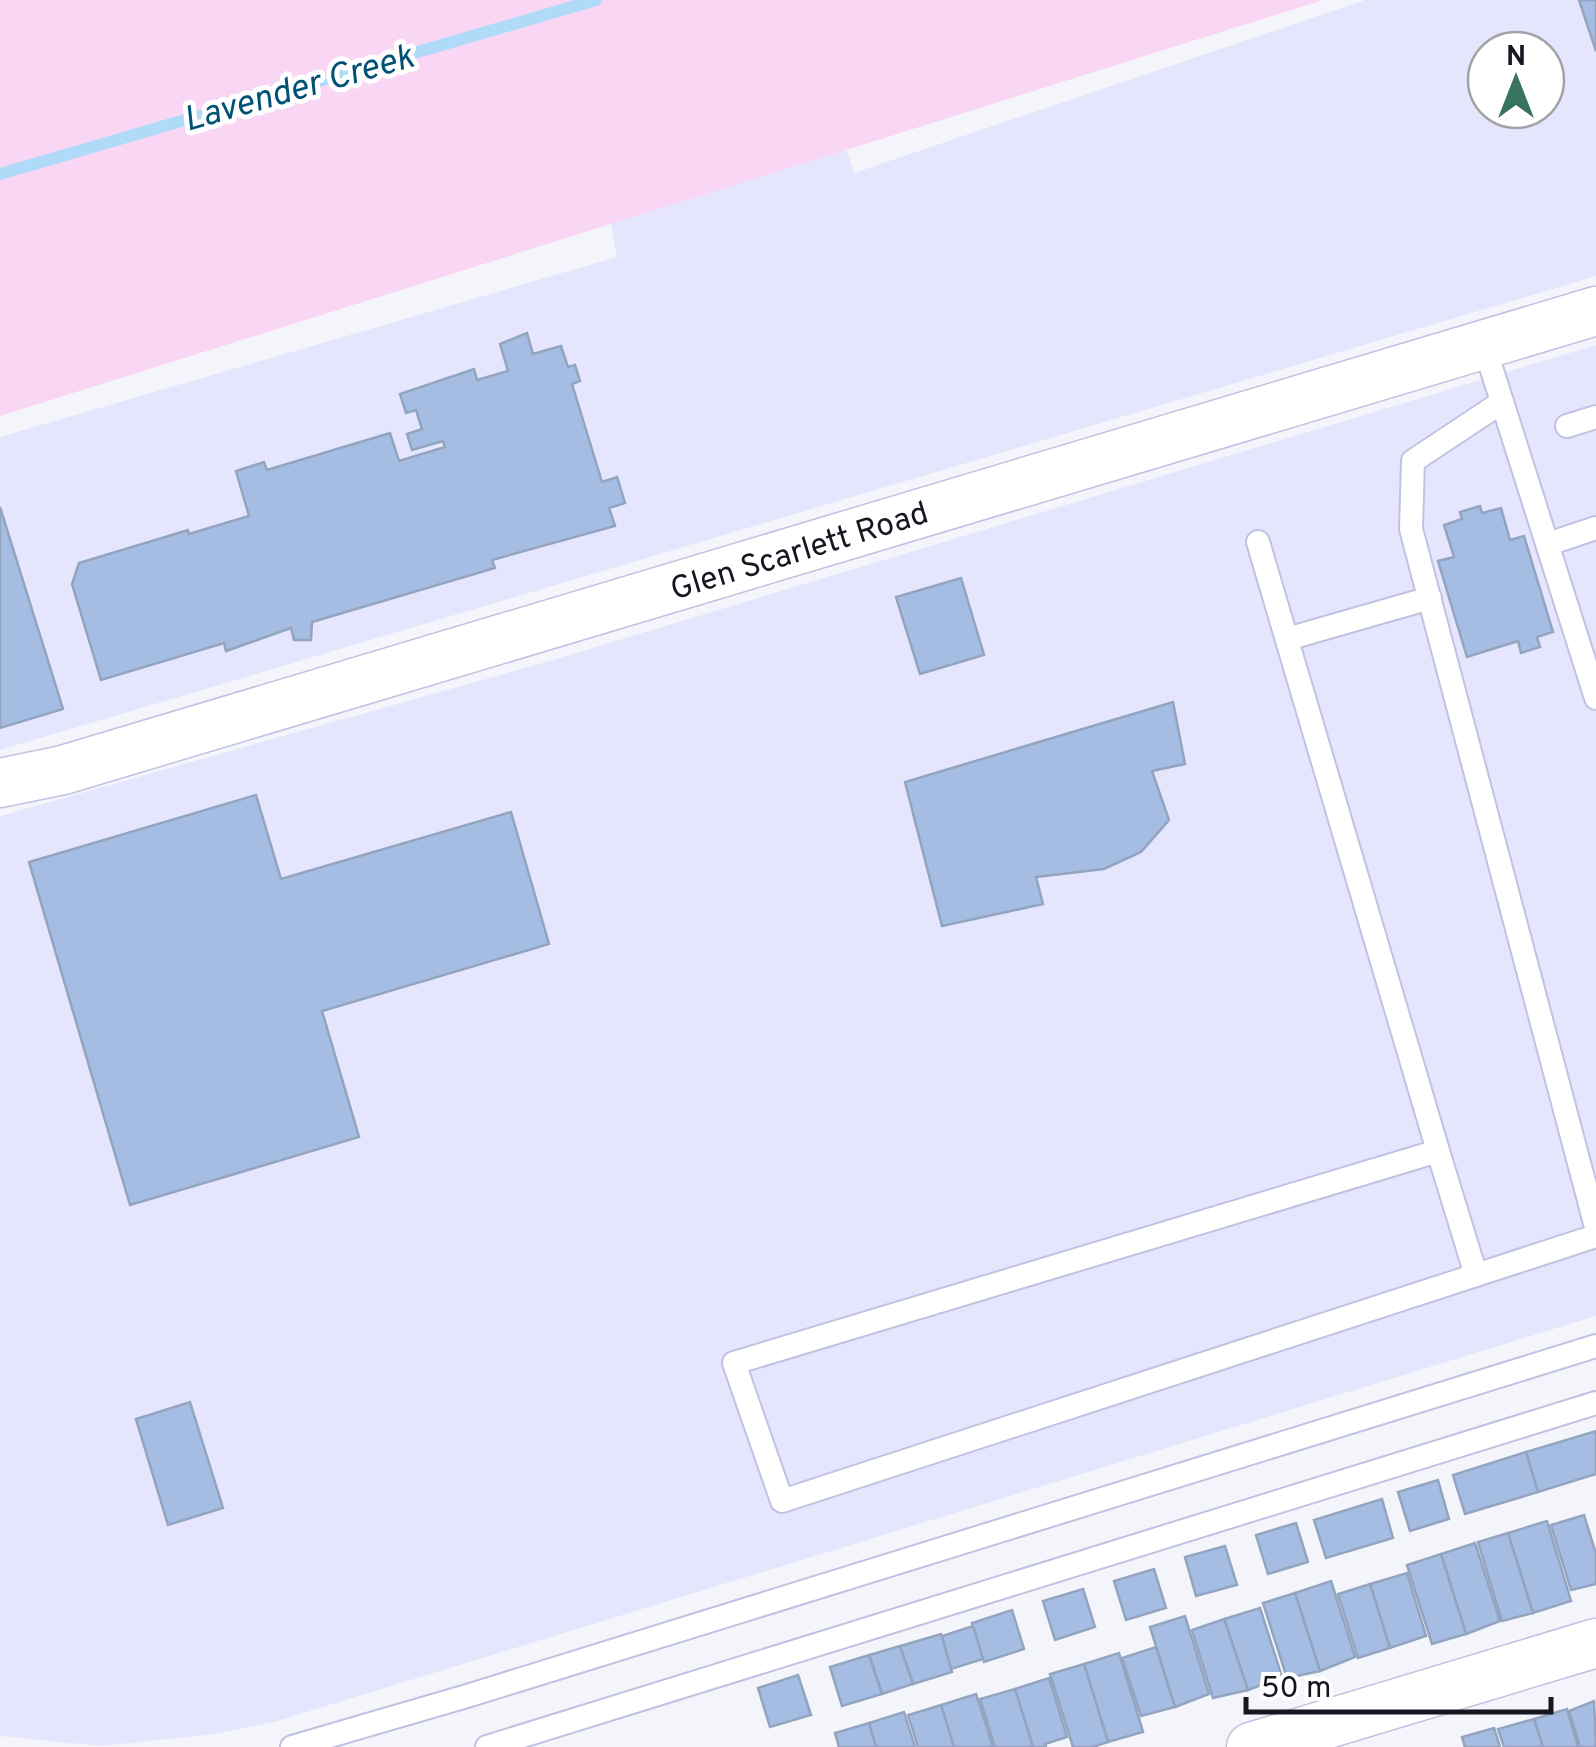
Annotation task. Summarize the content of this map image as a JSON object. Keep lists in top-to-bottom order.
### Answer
{
  "streets": {
    "street": ["Glen Scarlett Road"]
  },
  "water": ["Lavender Creek"],
  "scale_bar": "50 m",
  "north": "top"
}
